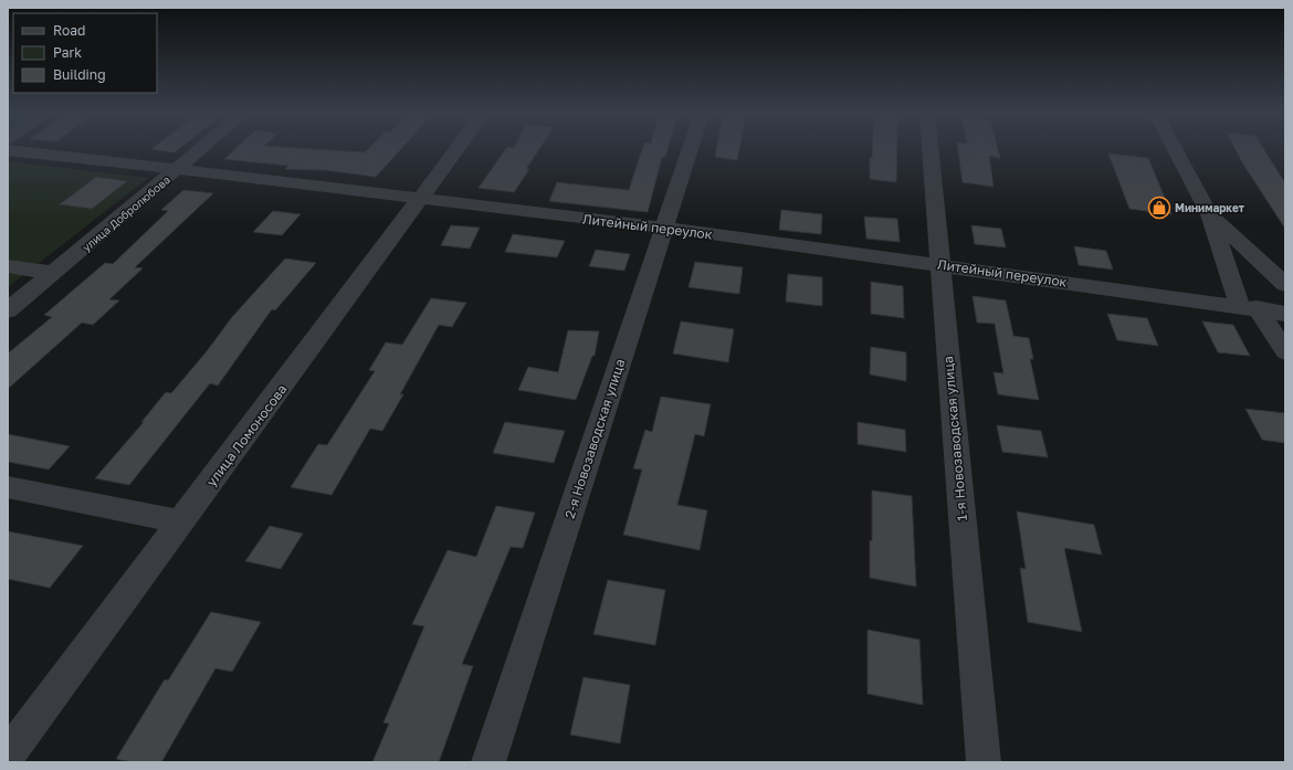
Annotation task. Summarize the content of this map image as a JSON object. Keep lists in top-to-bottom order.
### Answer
{
  "streets": {
    "street": [
      "улица Добролюбова",
      "Литейный переулок",
      "улица Ломоносова",
      "2-я Новозаводская улица",
      "1-я Новозаводская улица"
    ]
  },
  "crossings": [
    ["улица Добролюбова", "Литейный переулок"],
    ["Литейный переулок", "улица Ломоносова"],
    ["Литейный переулок", "2-я Новозаводская улица"],
    ["Литейный переулок", "1-я Новозаводская улица"]
  ],
  "places": {
    "shop": ["Минимаркет"]
  },
  "legend": ["Road", "Park", "Building"]
}
